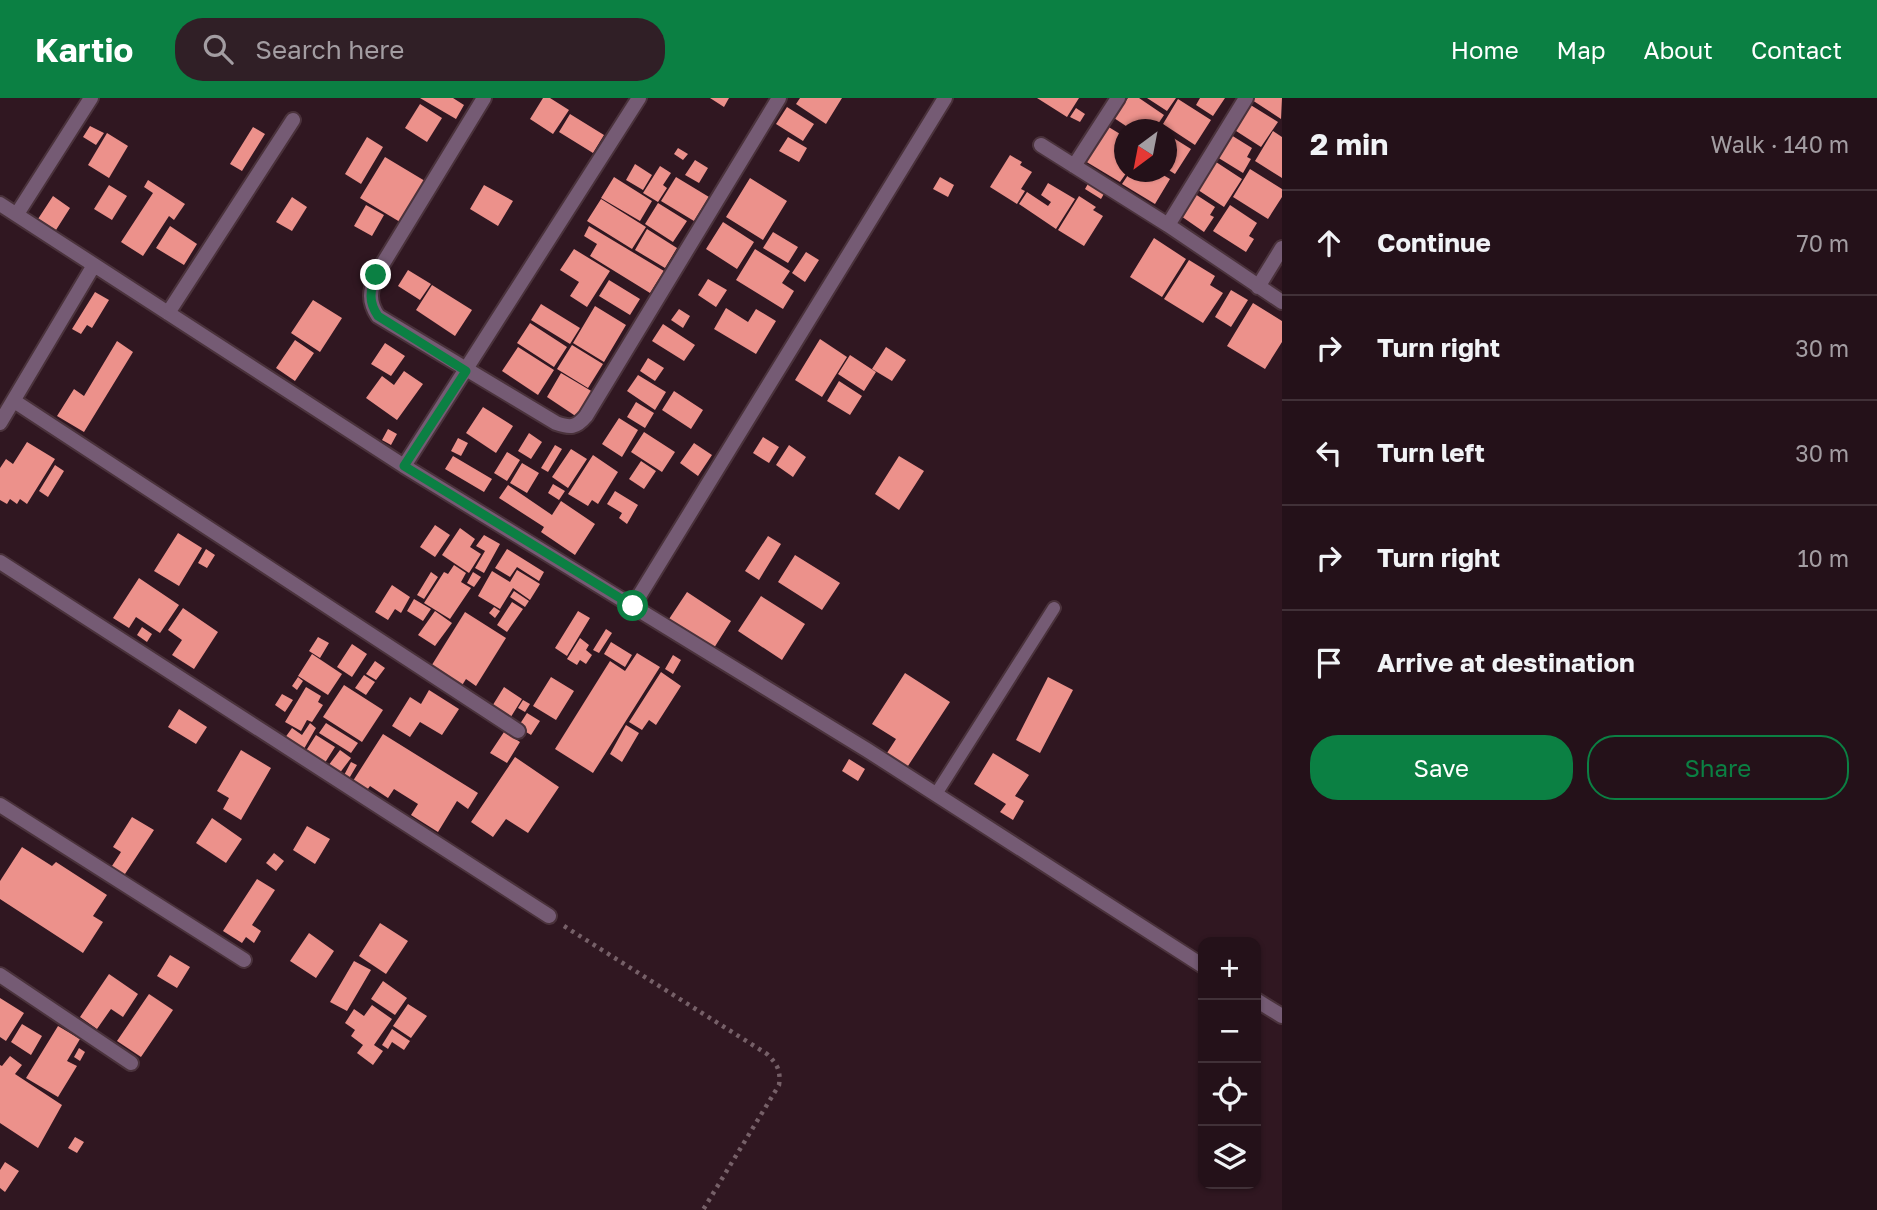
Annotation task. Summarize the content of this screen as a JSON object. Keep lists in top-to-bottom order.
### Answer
{
  "north": "bottom left",
  "page": {
    "header": "Kartio",
    "search": "Search here",
    "nav": [
      "Home",
      "Map",
      "About",
      "Contact"
    ],
    "heading": ["2 min", "Walk · 140 m"],
    "list": [
      ["Continue", "70 m"],
      ["Turn right", "30 m"],
      ["Turn left", "30 m"],
      ["Turn right", "10 m"],
      "Arrive at destination"
    ],
    "buttons": ["Save", "Share"],
    "map_buttons": ["+", "−"]
  }
}
